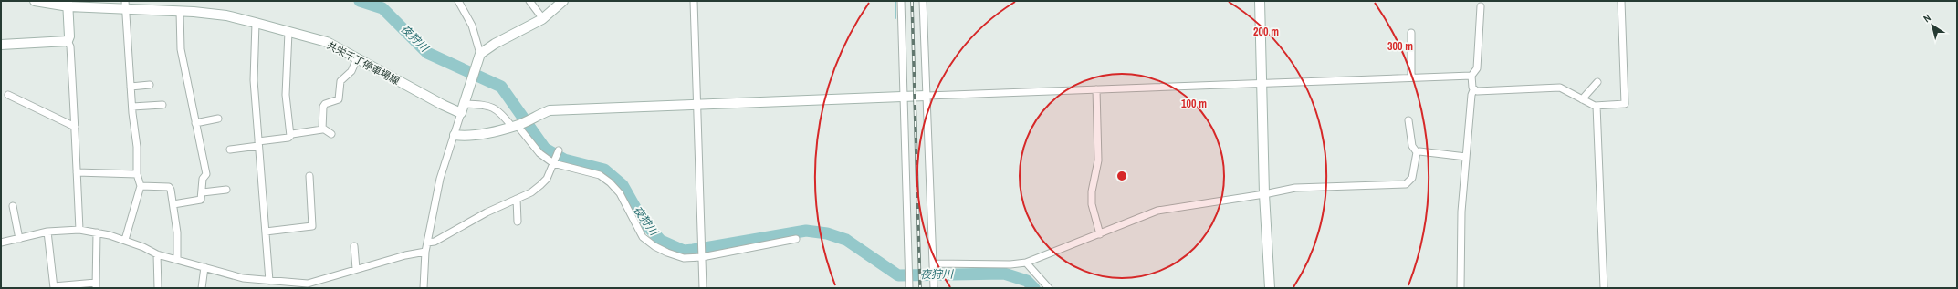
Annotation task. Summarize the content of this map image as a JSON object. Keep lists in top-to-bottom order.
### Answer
{
  "streets": {
    "street": ["共栄千丁停車場線"]
  },
  "water": ["夜狩川"],
  "north": "top left",
  "rings": ["200 m", "300 m", "100 m"]
}
